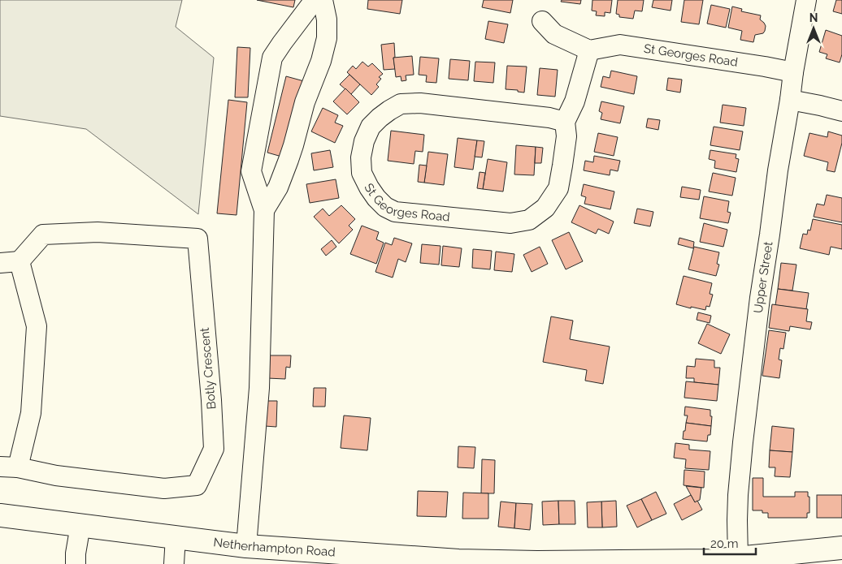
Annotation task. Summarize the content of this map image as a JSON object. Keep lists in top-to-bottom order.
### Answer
{
  "streets": {
    "main road": ["Netherhampton Road"],
    "street": ["St Georges Road", "Upper Street", "Botly Crescent"]
  },
  "crossings": [
    ["St Georges Road", "Upper Street"],
    ["Upper Street", "Netherhampton Road"]
  ],
  "scale_bar": "20 m",
  "north": "top"
}
